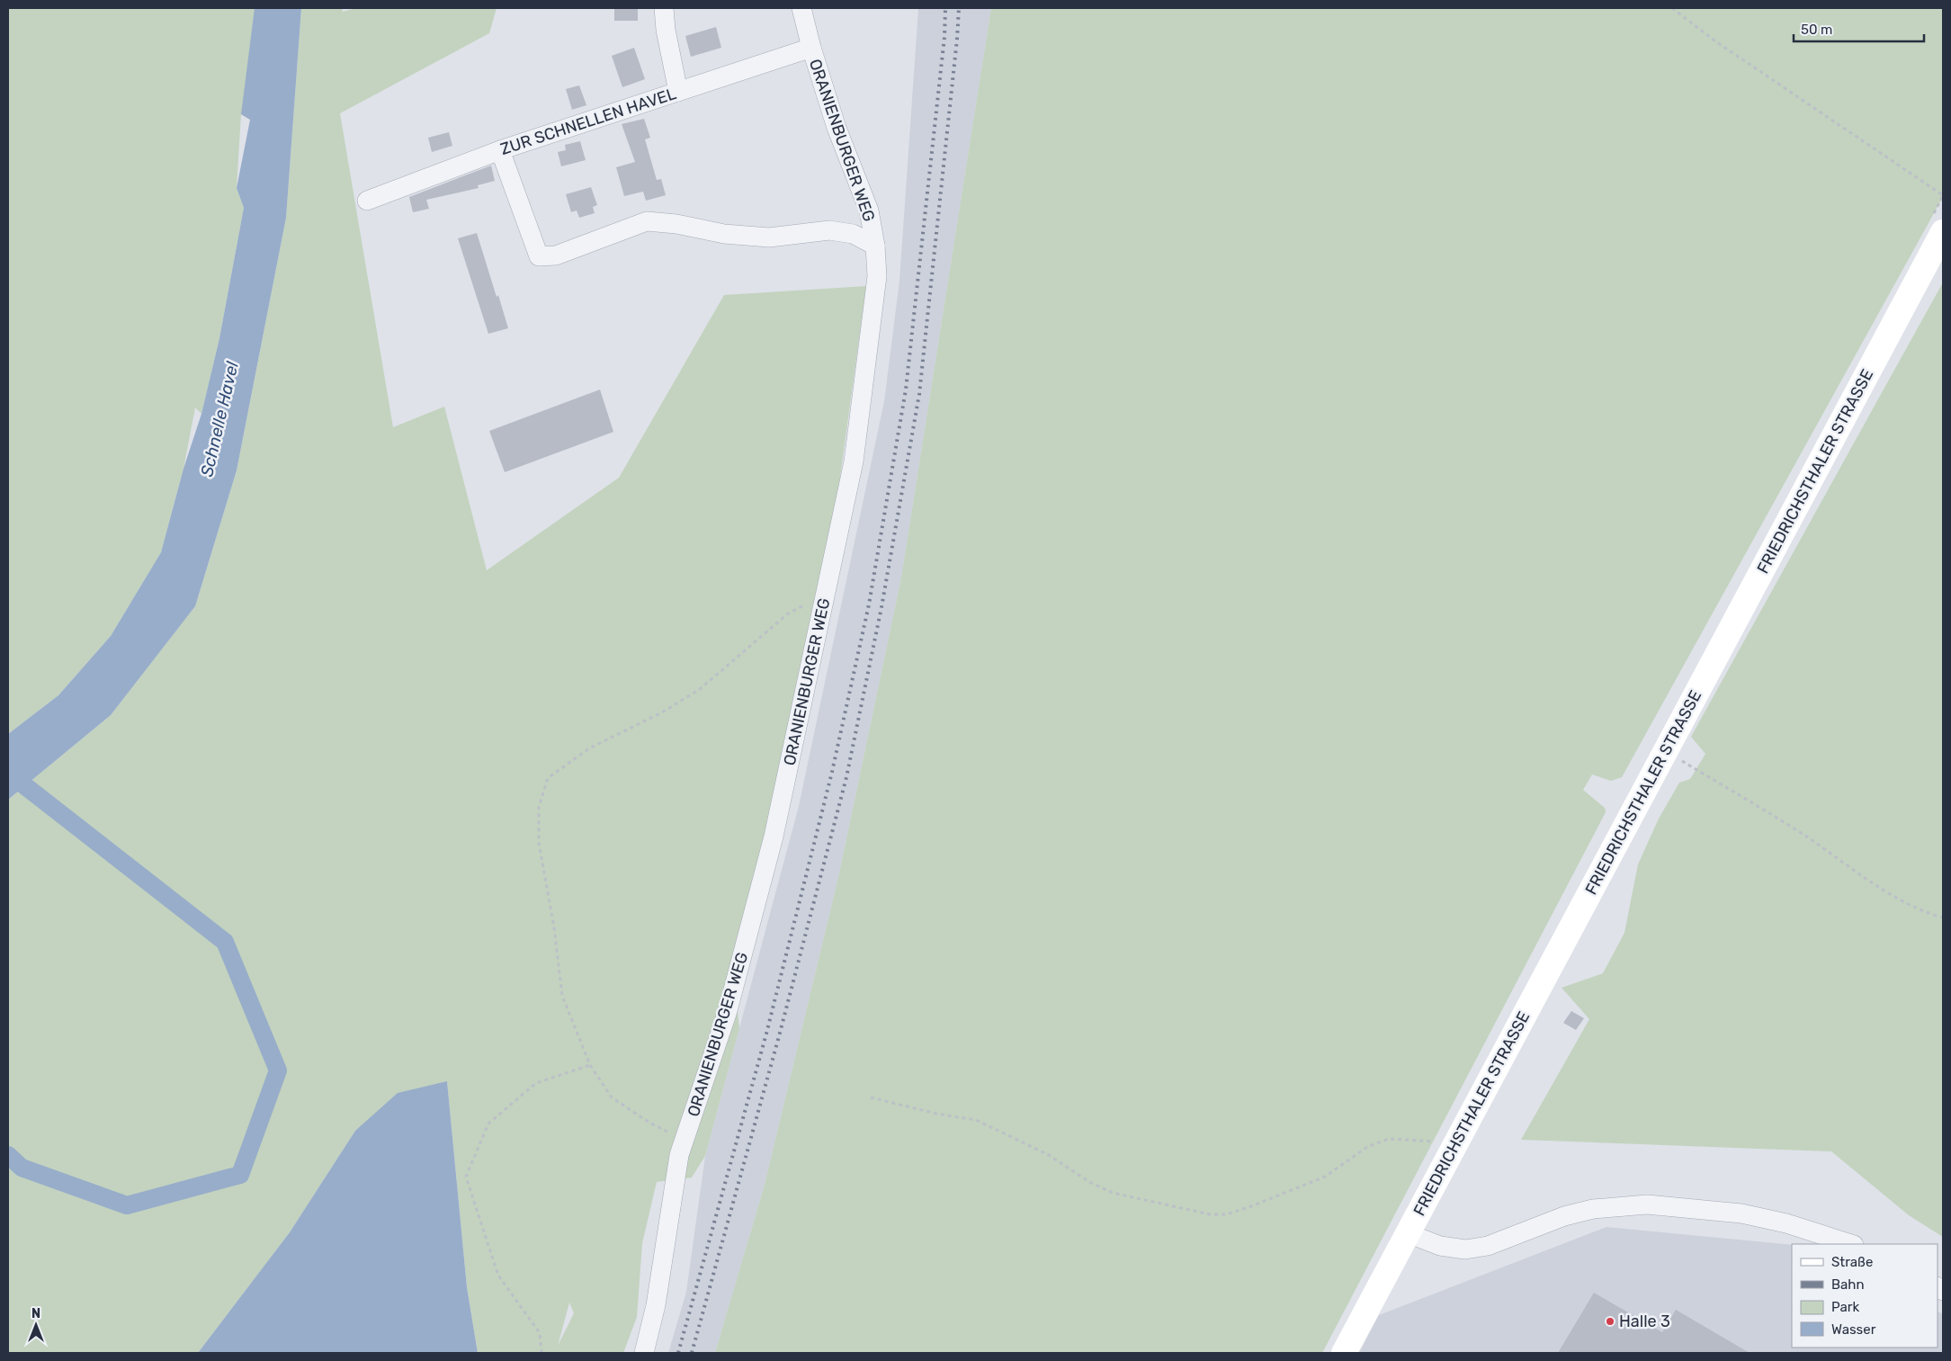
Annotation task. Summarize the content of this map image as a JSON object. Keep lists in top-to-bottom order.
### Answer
{
  "streets": {
    "street": ["ZUR SCHNELLEN HAVEL", "ORANIENBURGER WEG", "FRIEDRICHSTHALER STRASSE"]
  },
  "crossings": [
    ["ZUR SCHNELLEN HAVEL", "ORANIENBURGER WEG"]
  ],
  "water": ["Schnelle Havel"],
  "places": ["Halle 3"],
  "legend": [
    "Straße",
    "Bahn",
    "Park",
    "Wasser"
  ],
  "scale_bar": "50 m",
  "north": "top"
}
